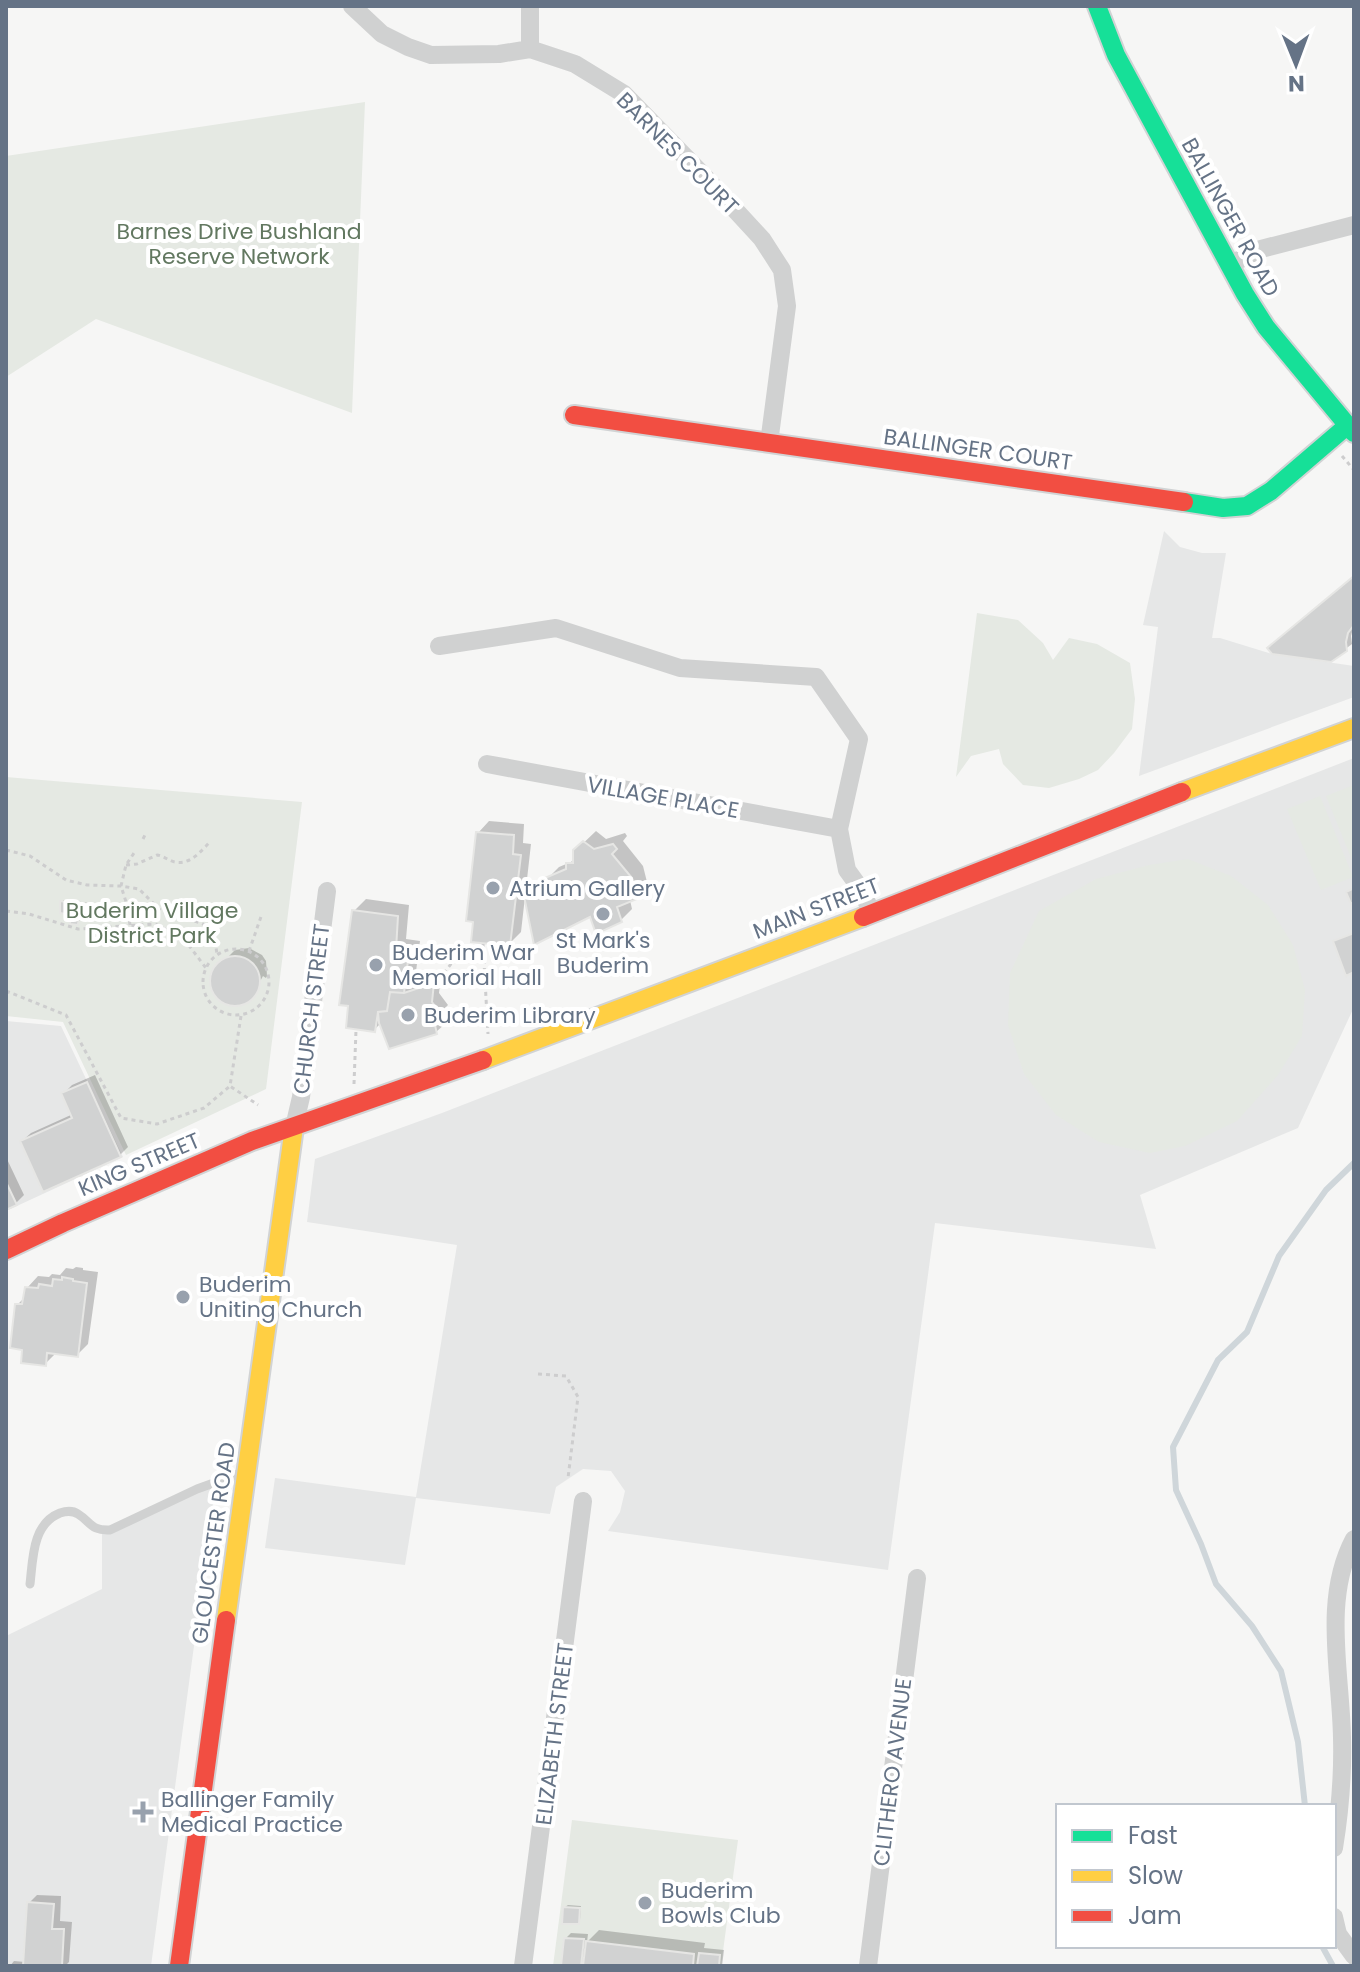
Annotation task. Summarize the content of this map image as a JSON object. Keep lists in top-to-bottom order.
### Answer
{
  "streets": {
    "main road": [
      "BALLINGER ROAD",
      "BALLINGER COURT",
      "MAIN STREET",
      "KING STREET",
      "GLOUCESTER ROAD"
    ],
    "street": [
      "BARNES COURT",
      "VILLAGE PLACE",
      "CHURCH STREET",
      "ELIZABETH STREET",
      "CLITHERO AVENUE"
    ]
  },
  "crossings": [
    ["BARNES COURT", "BALLINGER COURT"],
    ["BALLINGER ROAD", "BALLINGER COURT"],
    ["MAIN STREET", "CHURCH STREET"],
    ["MAIN STREET", "KING STREET"],
    ["MAIN STREET", "GLOUCESTER ROAD"],
    ["CHURCH STREET", "KING STREET"],
    ["CHURCH STREET", "GLOUCESTER ROAD"],
    ["KING STREET", "GLOUCESTER ROAD"]
  ],
  "parks": ["Barnes Drive Bushland Reserve Network", "Buderim Village District Park"],
  "places": {
    "other": [
      "Atrium Gallery",
      "St Mark's Buderim",
      "Buderim War Memorial Hall",
      "Buderim Library",
      "Buderim Uniting Church",
      "Buderim Bowls Club"
    ],
    "health": ["Ballinger Family Medical Practice"]
  },
  "legend": ["Fast", "Slow", "Jam"],
  "north": "bottom"
}
